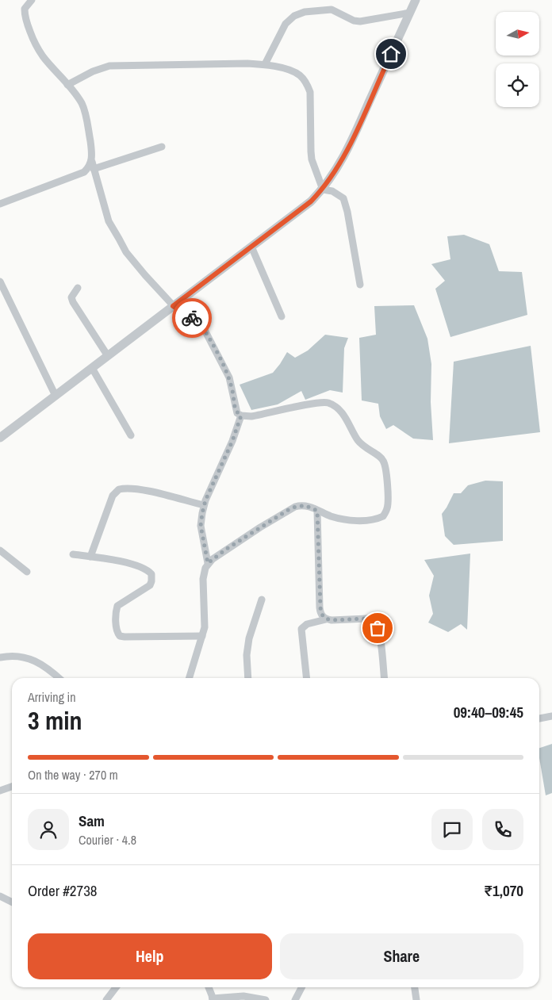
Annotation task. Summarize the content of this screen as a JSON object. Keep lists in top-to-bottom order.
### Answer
{
  "north": "right",
  "page": {
    "heading": ["3 min", "Arriving in", "09:40–09:45"],
    "panel": [
      "Sam",
      "Courier · 4.8",
      "Order #2738",
      "₹1,070"
    ],
    "bar": "On the way · 270 m",
    "buttons": ["Help", "Share"]
  }
}
